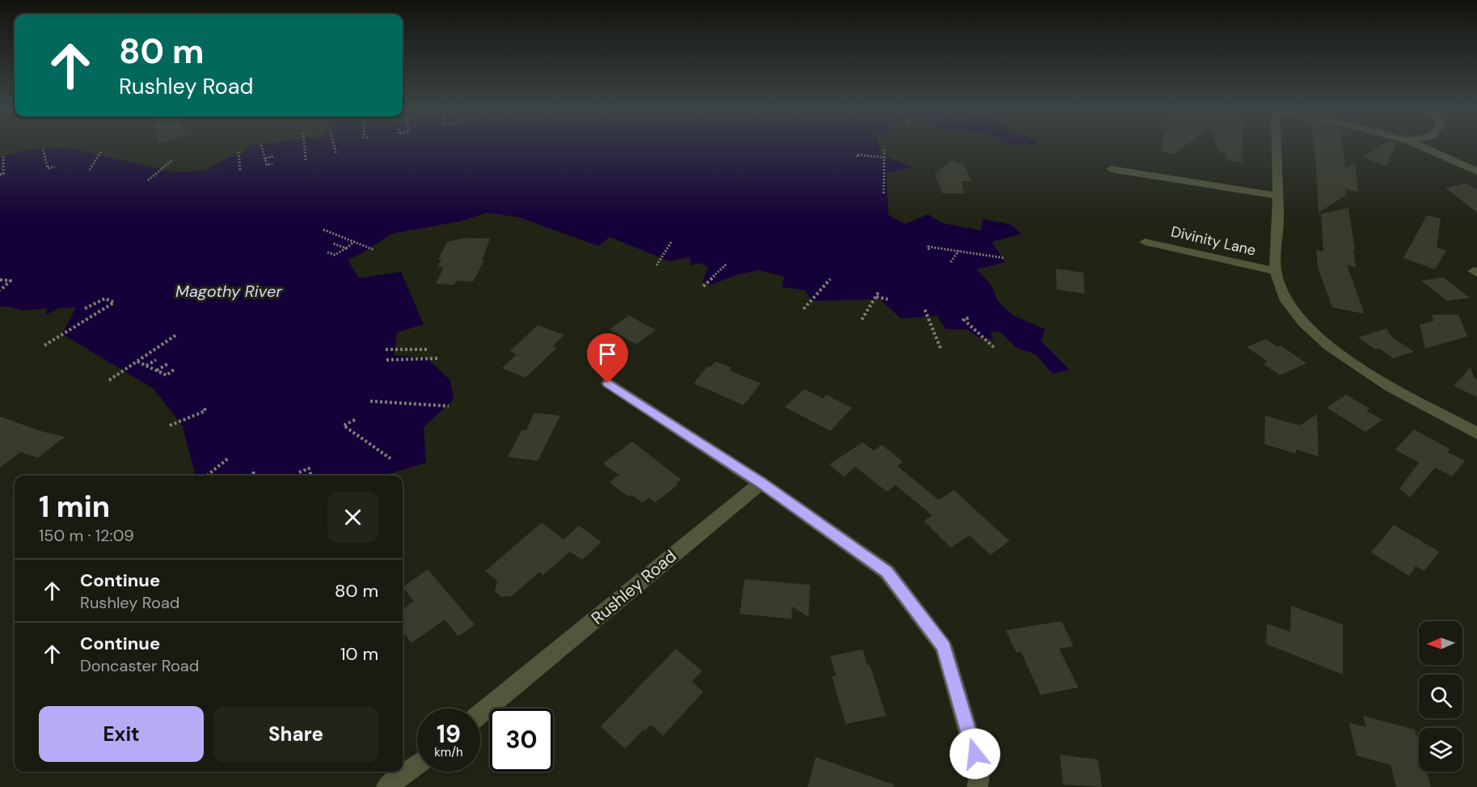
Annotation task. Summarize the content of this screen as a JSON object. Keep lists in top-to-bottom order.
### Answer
{
  "streets": {
    "street": ["Divinity Lane", "Rushley Road"]
  },
  "water": ["Magothy River"],
  "north": "left",
  "page": {
    "turn": ["80 m", "Rushley Road"],
    "heading": ["1 min", "150 m · 12:09"],
    "list": [
      {
        "name": "Continue",
        "note": "Rushley Road",
        "value": "80 m"
      },
      {
        "name": "Continue",
        "note": "Doncaster Road",
        "value": "10 m"
      }
    ],
    "buttons": ["Exit", "Share"],
    "speed": "19 km/h",
    "limit": "30"
  }
}
